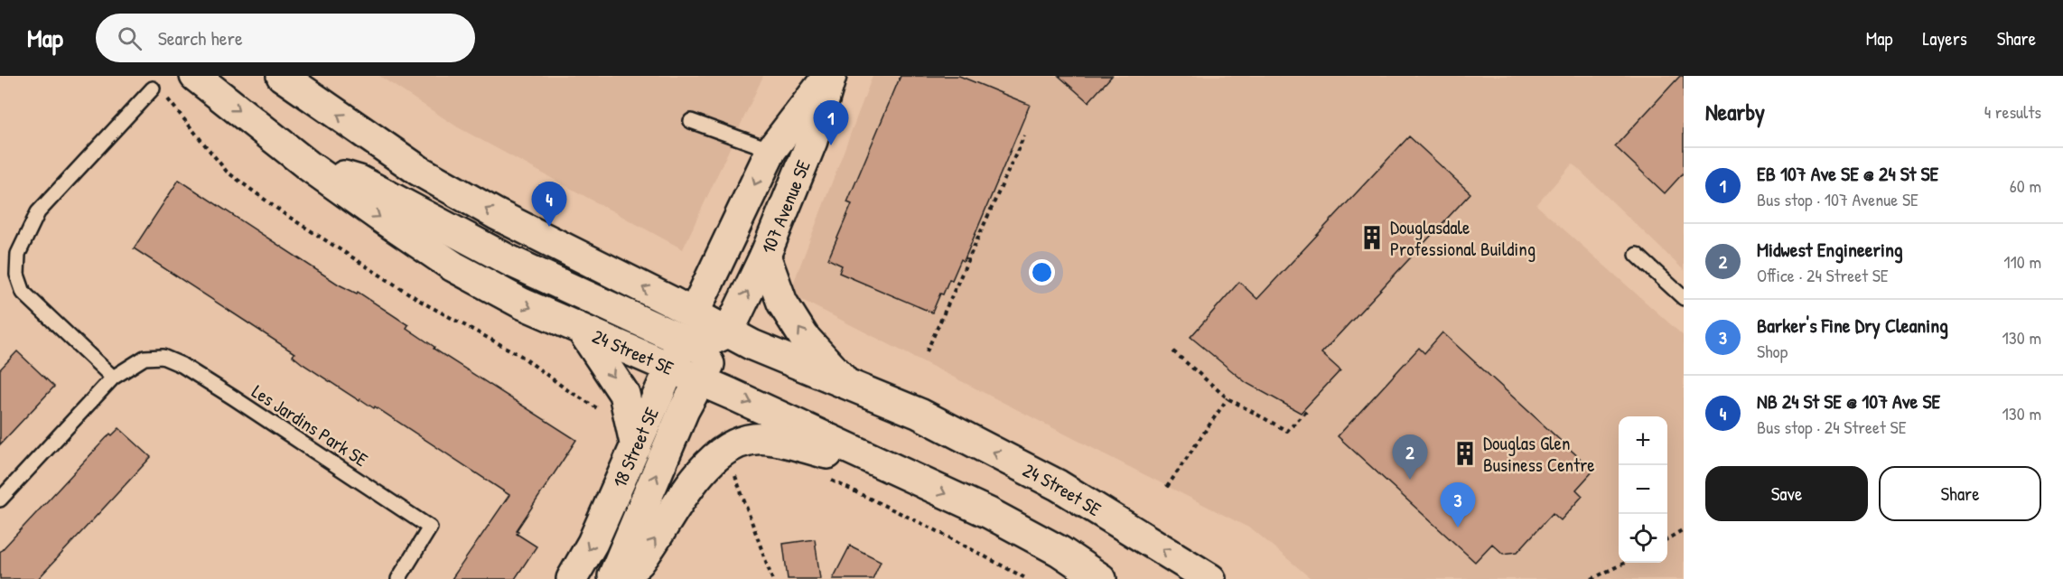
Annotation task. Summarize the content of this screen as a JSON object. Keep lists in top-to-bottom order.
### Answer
{
  "streets": {
    "main road": ["107 Avenue SE", "24 Street SE", "18 Street SE"],
    "lane": ["Les Jardins Park SE"]
  },
  "crossings": [
    ["107 Avenue SE", "24 Street SE"],
    ["107 Avenue SE", "18 Street SE"],
    ["24 Street SE", "18 Street SE"]
  ],
  "places": {
    "building": ["Douglasdale Professional Building", "Douglas Glen Business Centre"]
  },
  "page": {
    "header": "Map",
    "search": "Search here",
    "nav": ["Map", "Layers", "Share"],
    "heading": ["Nearby", "4 results"],
    "pins": [
      "1",
      "4",
      "2",
      "3"
    ],
    "list": [
      {
        "mark": "1",
        "name": "EB 107 Ave SE @ 24 St SE",
        "note": "Bus stop · 107 Avenue SE",
        "value": "60 m"
      },
      {
        "mark": "2",
        "name": "Midwest Engineering",
        "note": "Office · 24 Street SE",
        "value": "110 m"
      },
      {
        "mark": "3",
        "name": "Barker's Fine Dry Cleaning",
        "note": "Shop",
        "value": "130 m"
      },
      {
        "mark": "4",
        "name": "NB 24 St SE @ 107 Ave SE",
        "note": "Bus stop · 24 Street SE",
        "value": "130 m"
      }
    ],
    "map_buttons": ["+", "−"],
    "buttons": ["Save", "Share"]
  }
}
